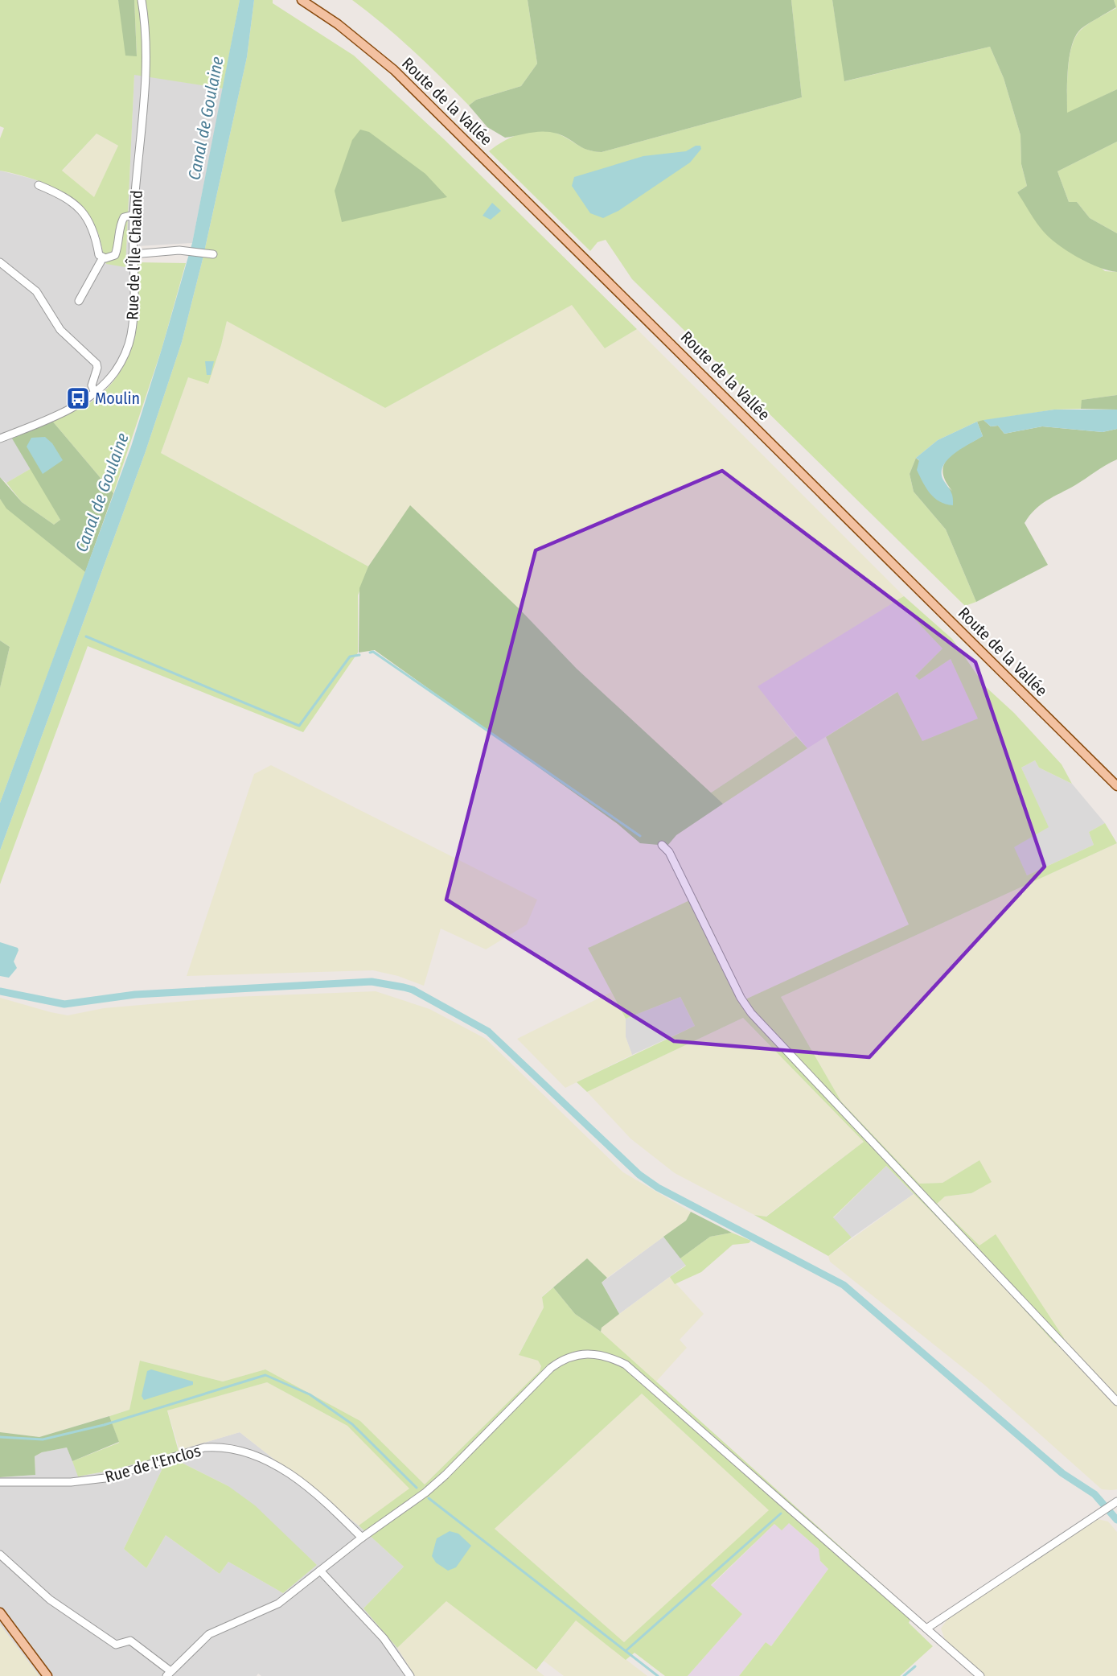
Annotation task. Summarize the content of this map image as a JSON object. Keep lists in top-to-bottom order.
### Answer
{
  "streets": {
    "main road": ["Route de la Vallée"],
    "street": ["Rue de l'Île Chaland", "Rue de l'Enclos"]
  },
  "water": ["Canal de Goulaine"],
  "places": {
    "bus stop": ["Moulin"]
  }
}
